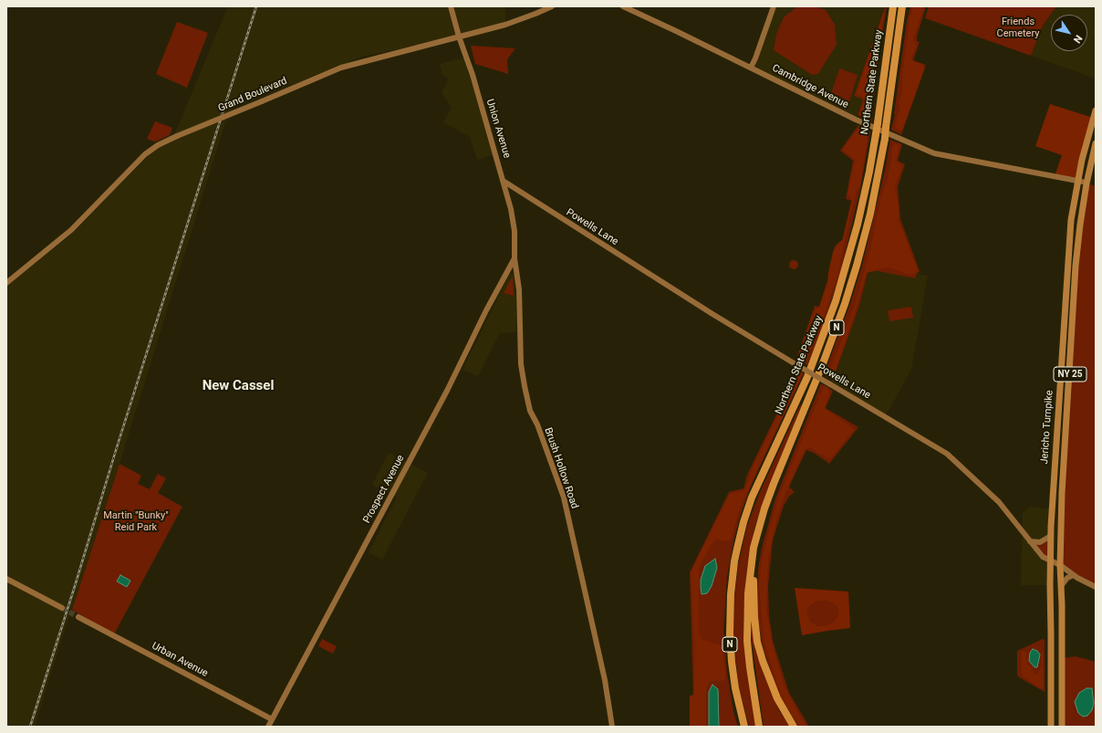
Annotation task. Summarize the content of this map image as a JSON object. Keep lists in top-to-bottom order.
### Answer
{
  "streets": {
    "highway": ["Northern State Parkway", "N"],
    "main road": ["NY 25", "Jericho Turnpike"],
    "street": [
      "Cambridge Avenue",
      "Grand Boulevard",
      "Union Avenue",
      "Powells Lane",
      "Brush Hollow Road",
      "Prospect Avenue",
      "Urban Avenue"
    ]
  },
  "crossings": [
    ["Cambridge Avenue", "Jericho Turnpike"],
    ["Grand Boulevard", "Union Avenue"],
    ["Union Avenue", "Powells Lane"],
    ["Union Avenue", "Brush Hollow Road"],
    ["Union Avenue", "Prospect Avenue"],
    ["Powells Lane", "Jericho Turnpike"],
    ["Brush Hollow Road", "Prospect Avenue"],
    ["Prospect Avenue", "Urban Avenue"]
  ],
  "districts": ["New Cassel"],
  "parks": ["Friends Cemetery", "Martin \"Bunky\" Reid Park"],
  "north": "bottom right"
}
